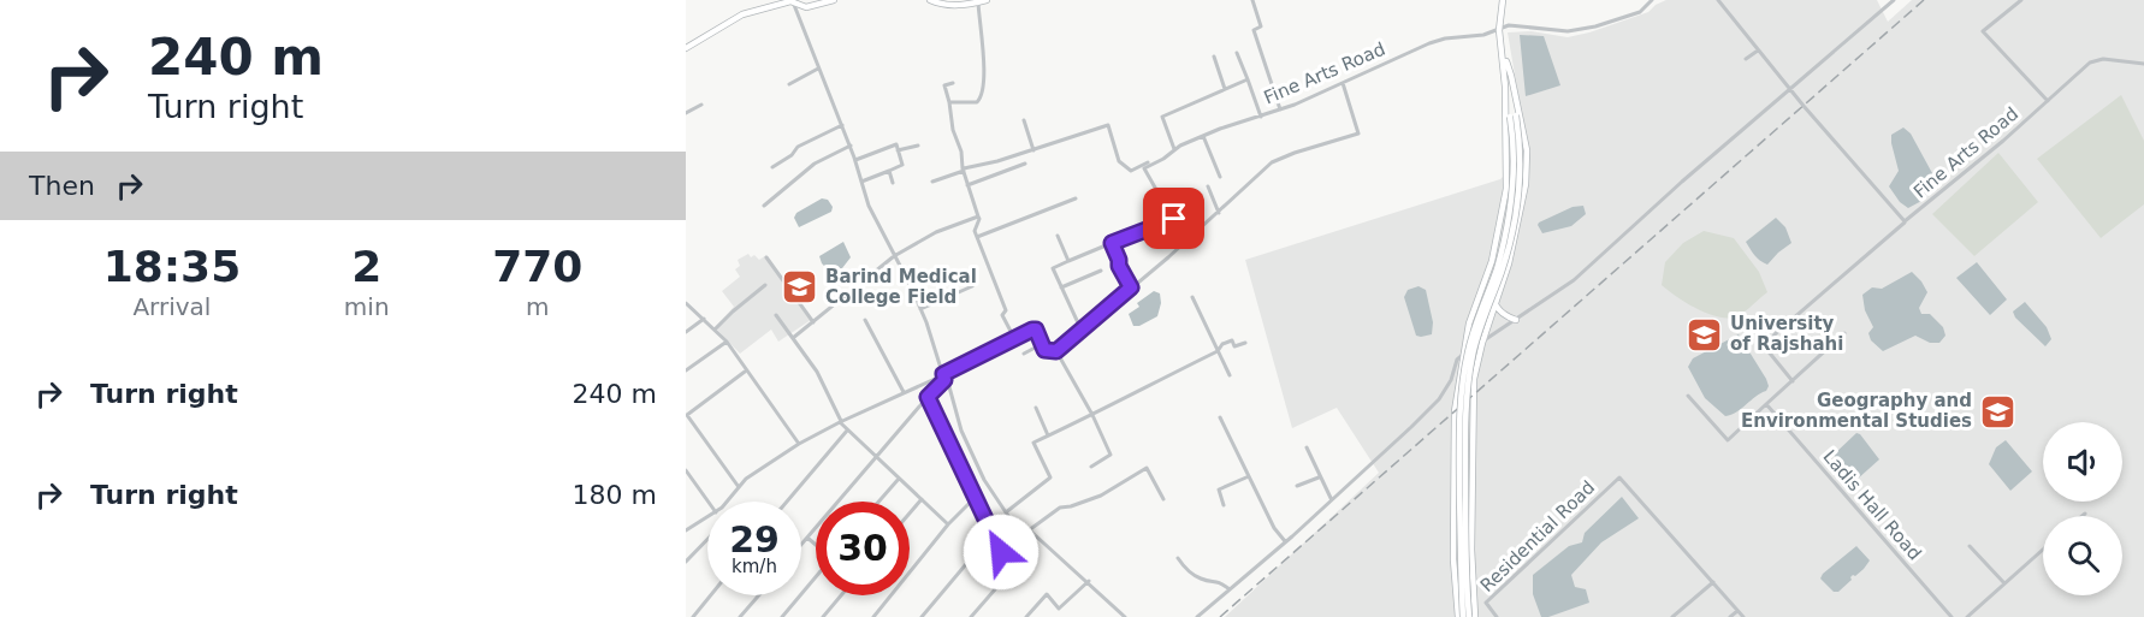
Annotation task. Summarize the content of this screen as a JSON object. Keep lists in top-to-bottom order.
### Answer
{
  "streets": {
    "street": ["Fine Arts Road", "Ladis Hall Road", "Residential Road"]
  },
  "places": {
    "school or university": ["Barind Medical College Field", "University of Rajshahi", "Geography and Environmental Studies"]
  },
  "page": {
    "turn": ["240 m", "Turn right"],
    "then": "Then",
    "eta": [
      "18:35",
      "Arrival",
      "2",
      "min",
      "770",
      "m"
    ],
    "list": [
      {
        "name": "Turn right",
        "value": "240 m"
      },
      {
        "name": "Turn right",
        "value": "180 m"
      }
    ],
    "speed": "29 km/h",
    "limit": "30"
  }
}
